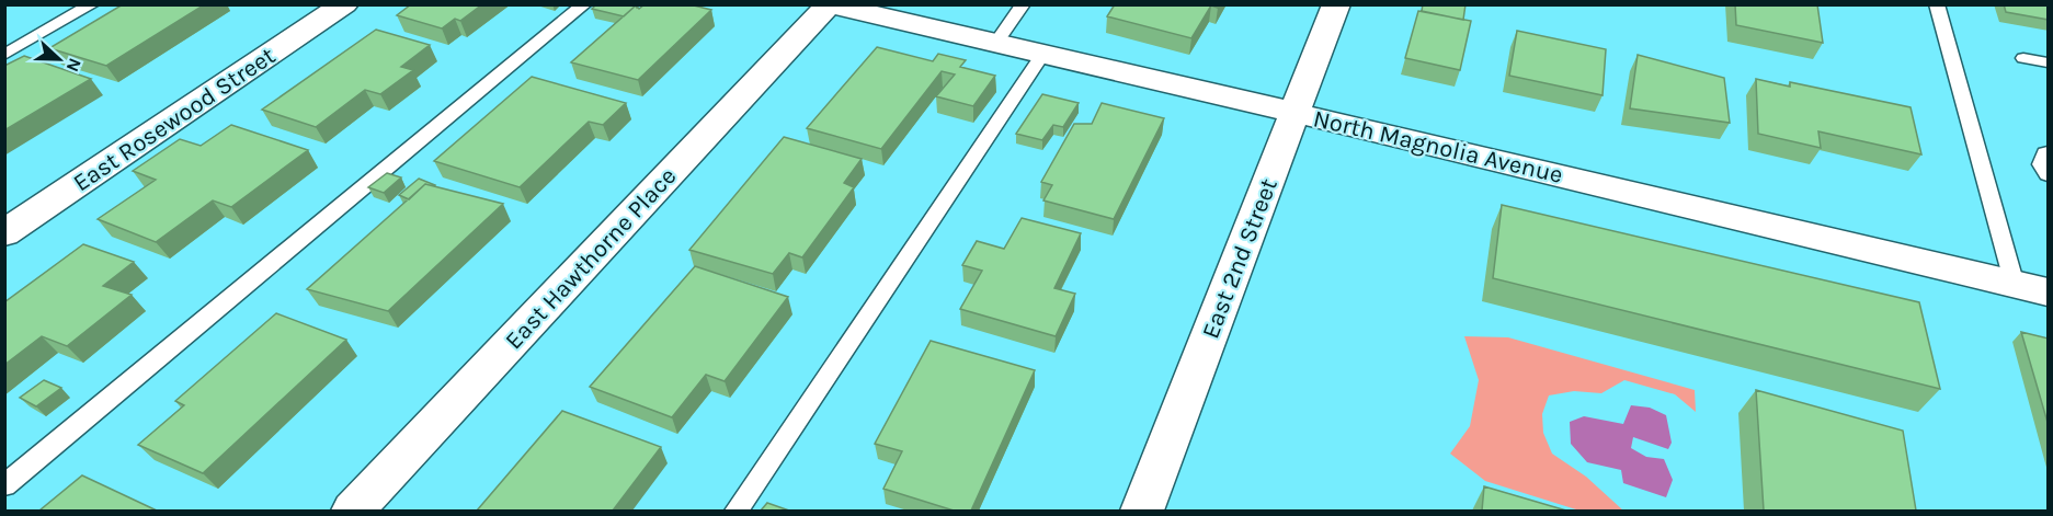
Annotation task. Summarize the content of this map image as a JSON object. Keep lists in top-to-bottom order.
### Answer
{
  "streets": {
    "street": [
      "East Rosewood Street",
      "North Magnolia Avenue",
      "East Hawthorne Place",
      "East 2nd Street"
    ]
  },
  "crossings": [
    ["North Magnolia Avenue", "East Hawthorne Place"],
    ["North Magnolia Avenue", "East 2nd Street"]
  ],
  "north": "right"
}
